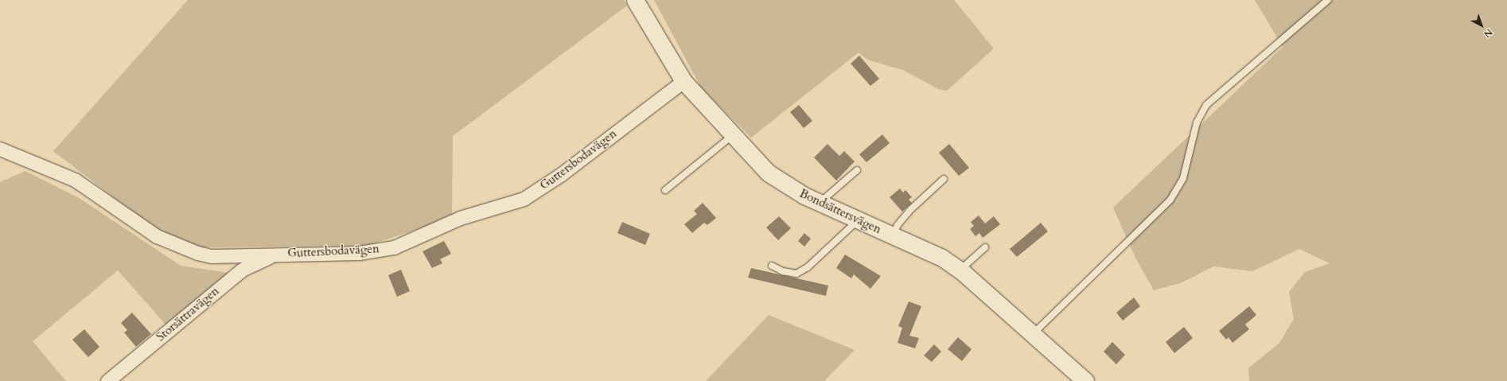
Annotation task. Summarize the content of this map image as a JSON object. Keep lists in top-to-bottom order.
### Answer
{
  "streets": {
    "street": ["Guttersbodavägen", "Bondsättersvägen", "Storsättravägen"]
  },
  "crossings": [
    ["Guttersbodavägen", "Bondsättersvägen"],
    ["Guttersbodavägen", "Storsättravägen"]
  ],
  "north": "bottom right"
}
